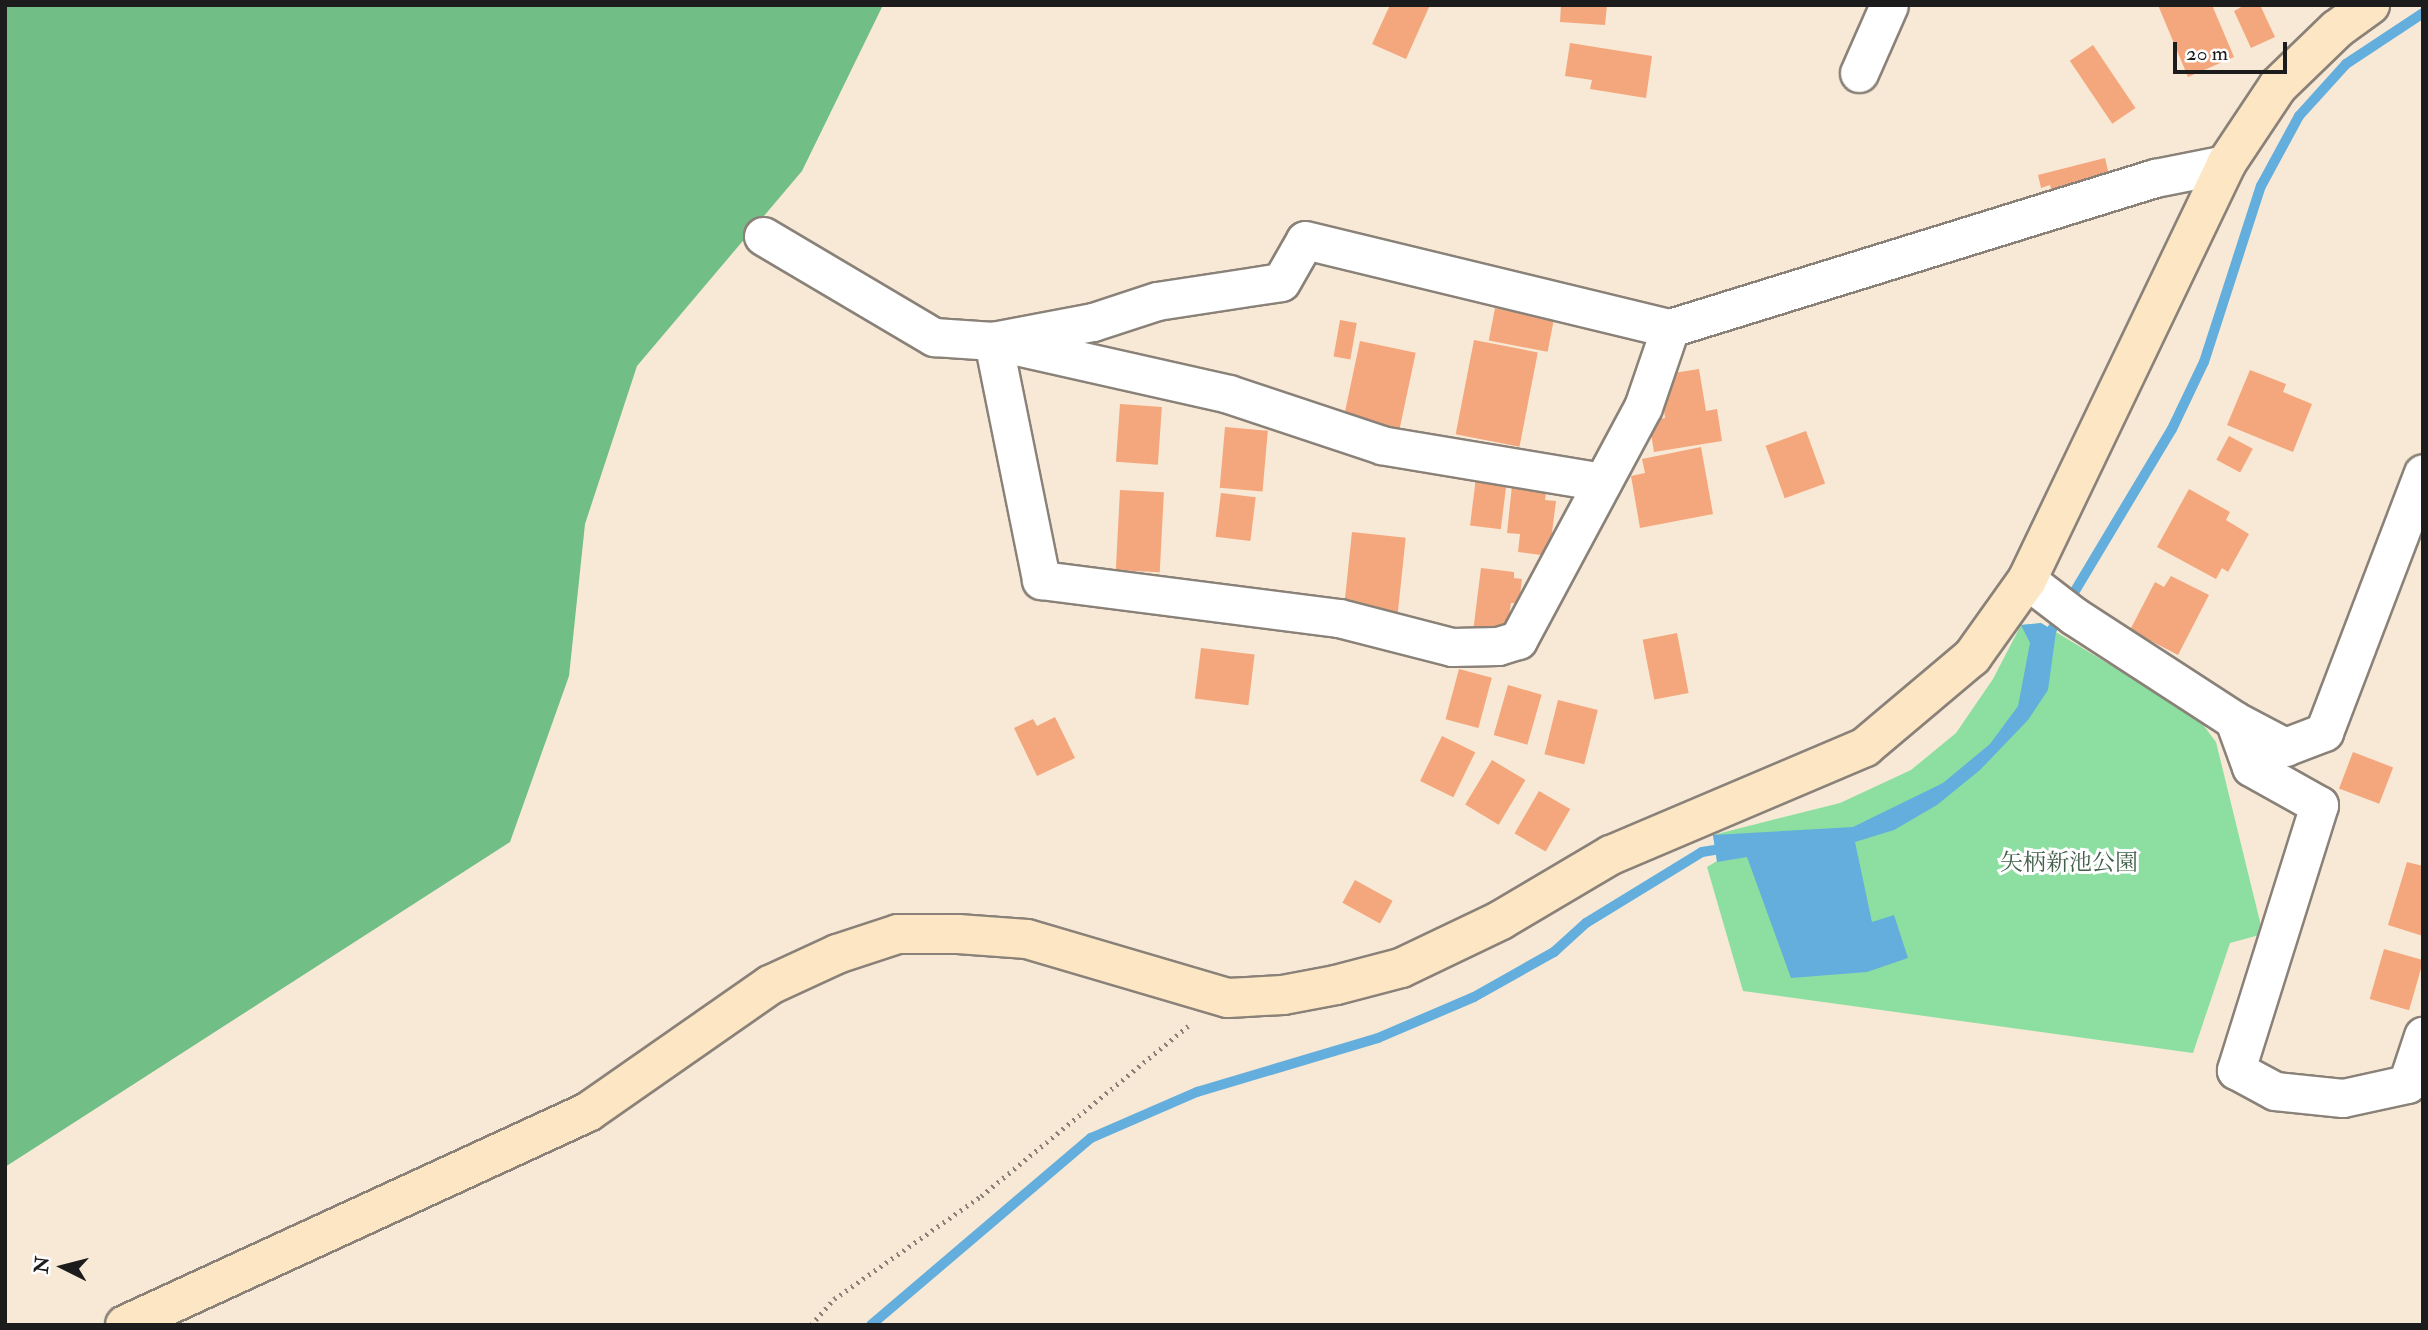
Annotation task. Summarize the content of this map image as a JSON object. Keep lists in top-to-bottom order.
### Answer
{
  "parks": ["矢柄新池公園"],
  "scale_bar": "20 m",
  "north": "left"
}
